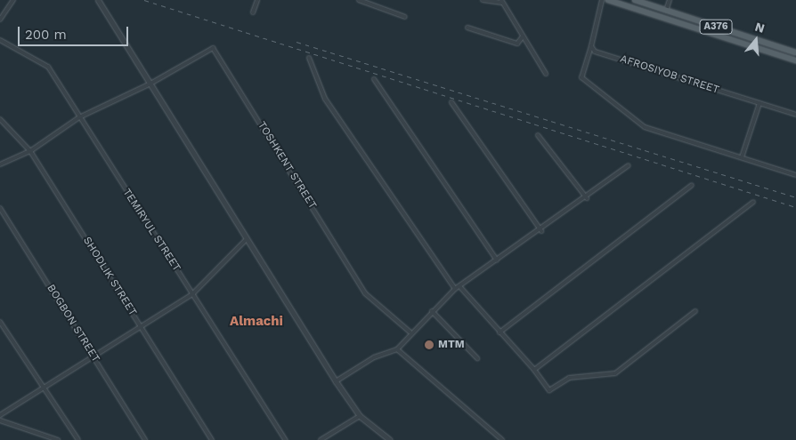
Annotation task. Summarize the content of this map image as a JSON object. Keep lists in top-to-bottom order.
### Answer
{
  "streets": {
    "main road": ["A376"],
    "street": [
      "AFROSIYOB STREET",
      "TOSHKENT STREET",
      "TEMIRYUL STREET",
      "SHODLIK STREET",
      "BOGBON STREET"
    ]
  },
  "crossings": [
    ["TOSHKENT STREET", "TEMIRYUL STREET"],
    ["TOSHKENT STREET", "SHODLIK STREET"]
  ],
  "districts": ["Almachi"],
  "places": ["MTM"],
  "scale_bar": "200 m",
  "north": "top"
}
